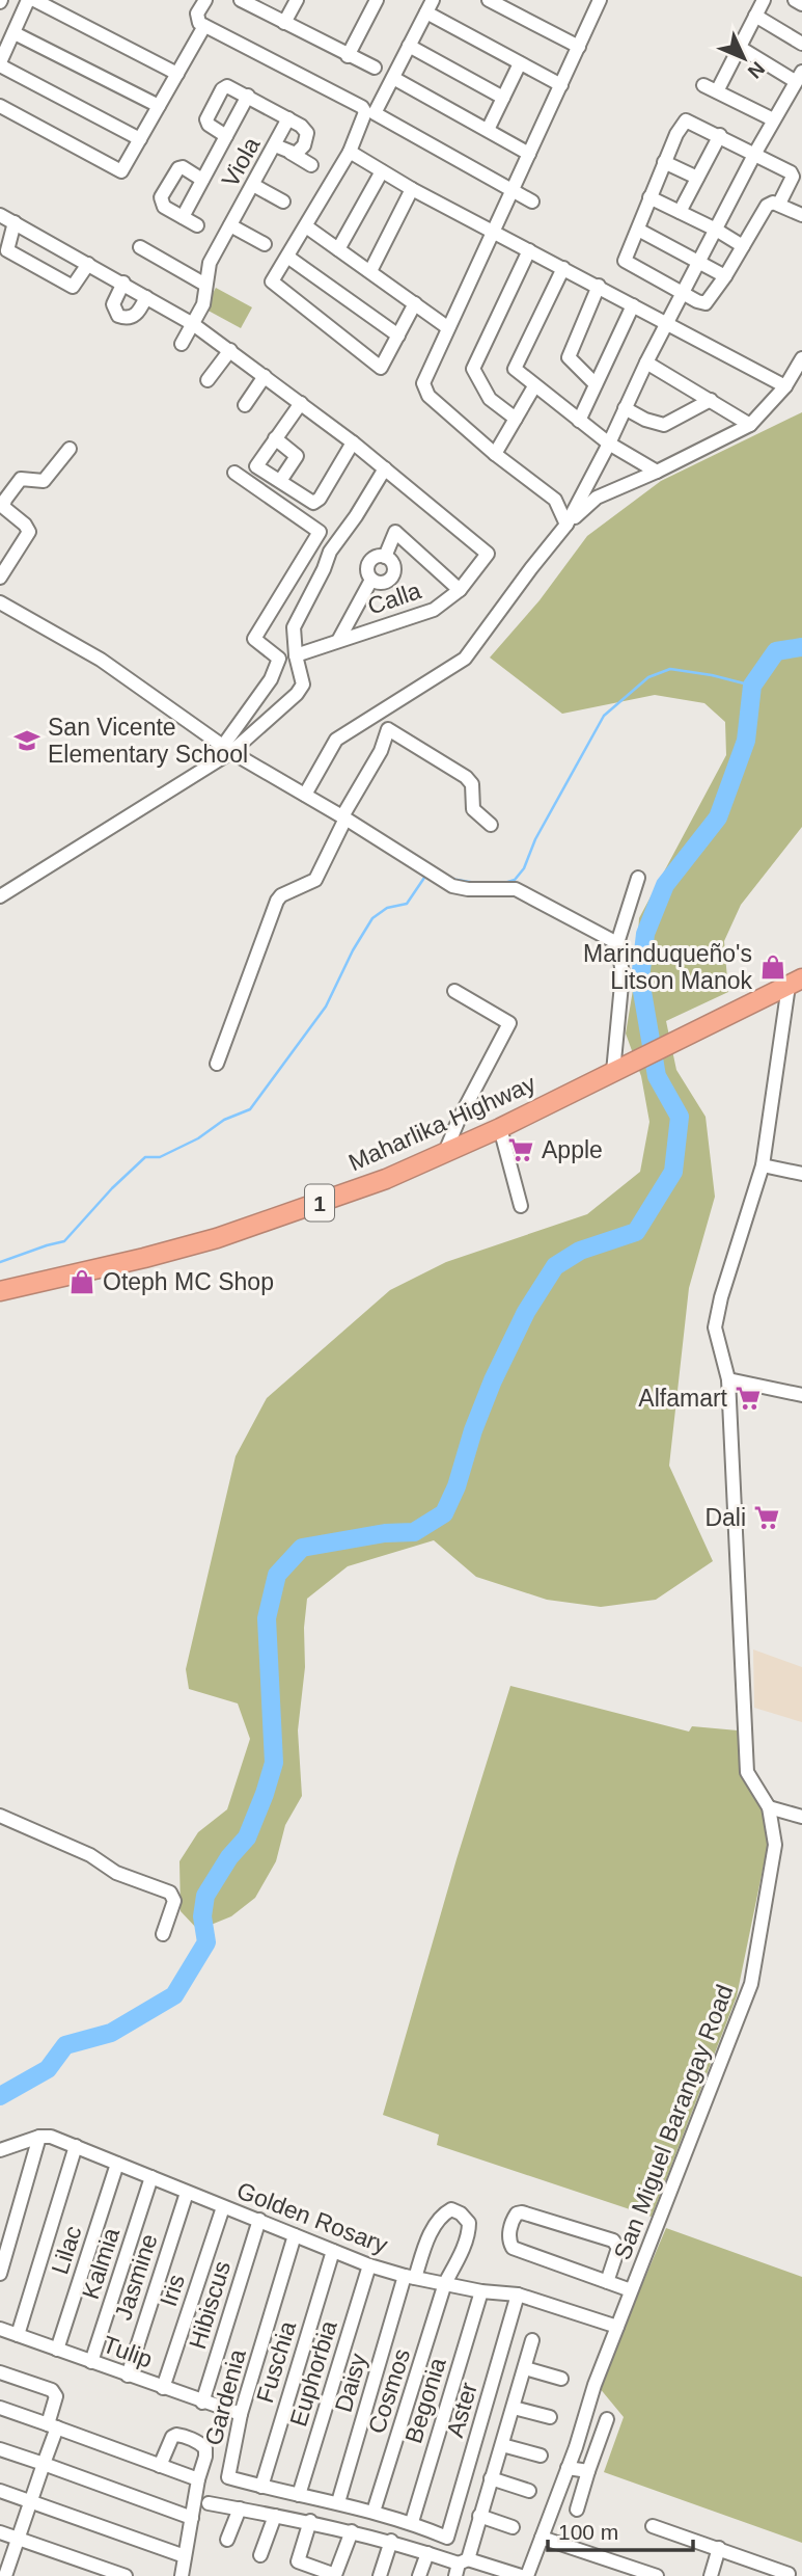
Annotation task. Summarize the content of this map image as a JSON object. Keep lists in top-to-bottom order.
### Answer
{
  "streets": {
    "highway": ["Maharlika Highway", "1"],
    "street": [
      "Viola",
      "Calla",
      "San Miguel Barangay Road",
      "Golden Rosary",
      "Lilac",
      "Kalmia",
      "Jasmine",
      "Iris",
      "Hibiscus",
      "Tulip",
      "Fuschia",
      "Euphorbia",
      "Daisy",
      "Cosmos",
      "Gardenia",
      "Begonia",
      "Aster"
    ]
  },
  "crossings": [
    ["Maharlika Highway", "San Miguel Barangay Road"],
    ["San Miguel Barangay Road", "Golden Rosary"],
    ["Golden Rosary", "Lilac"],
    ["Golden Rosary", "Kalmia"],
    ["Golden Rosary", "Jasmine"],
    ["Golden Rosary", "Iris"],
    ["Golden Rosary", "Hibiscus"],
    ["Golden Rosary", "Fuschia"],
    ["Golden Rosary", "Euphorbia"],
    ["Golden Rosary", "Daisy"],
    ["Golden Rosary", "Cosmos"],
    ["Golden Rosary", "Gardenia"],
    ["Golden Rosary", "Begonia"],
    ["Golden Rosary", "Aster"],
    ["Lilac", "Tulip"],
    ["Kalmia", "Tulip"],
    ["Jasmine", "Tulip"],
    ["Iris", "Tulip"],
    ["Hibiscus", "Tulip"],
    ["Tulip", "Gardenia"],
    ["Fuschia", "Gardenia"],
    ["Euphorbia", "Gardenia"],
    ["Daisy", "Cosmos"],
    ["Daisy", "Gardenia"],
    ["Cosmos", "Gardenia"],
    ["Gardenia", "Begonia"],
    ["Gardenia", "Aster"]
  ],
  "places": {
    "school or university": ["San Vicente Elementary School"],
    "shop": ["Marinduqueño's Litson Manok", "Oteph MC Shop"],
    "supermarket": ["Apple", "Alfamart", "Dali"]
  },
  "scale_bar": "100 m",
  "north": "bottom right"
}
